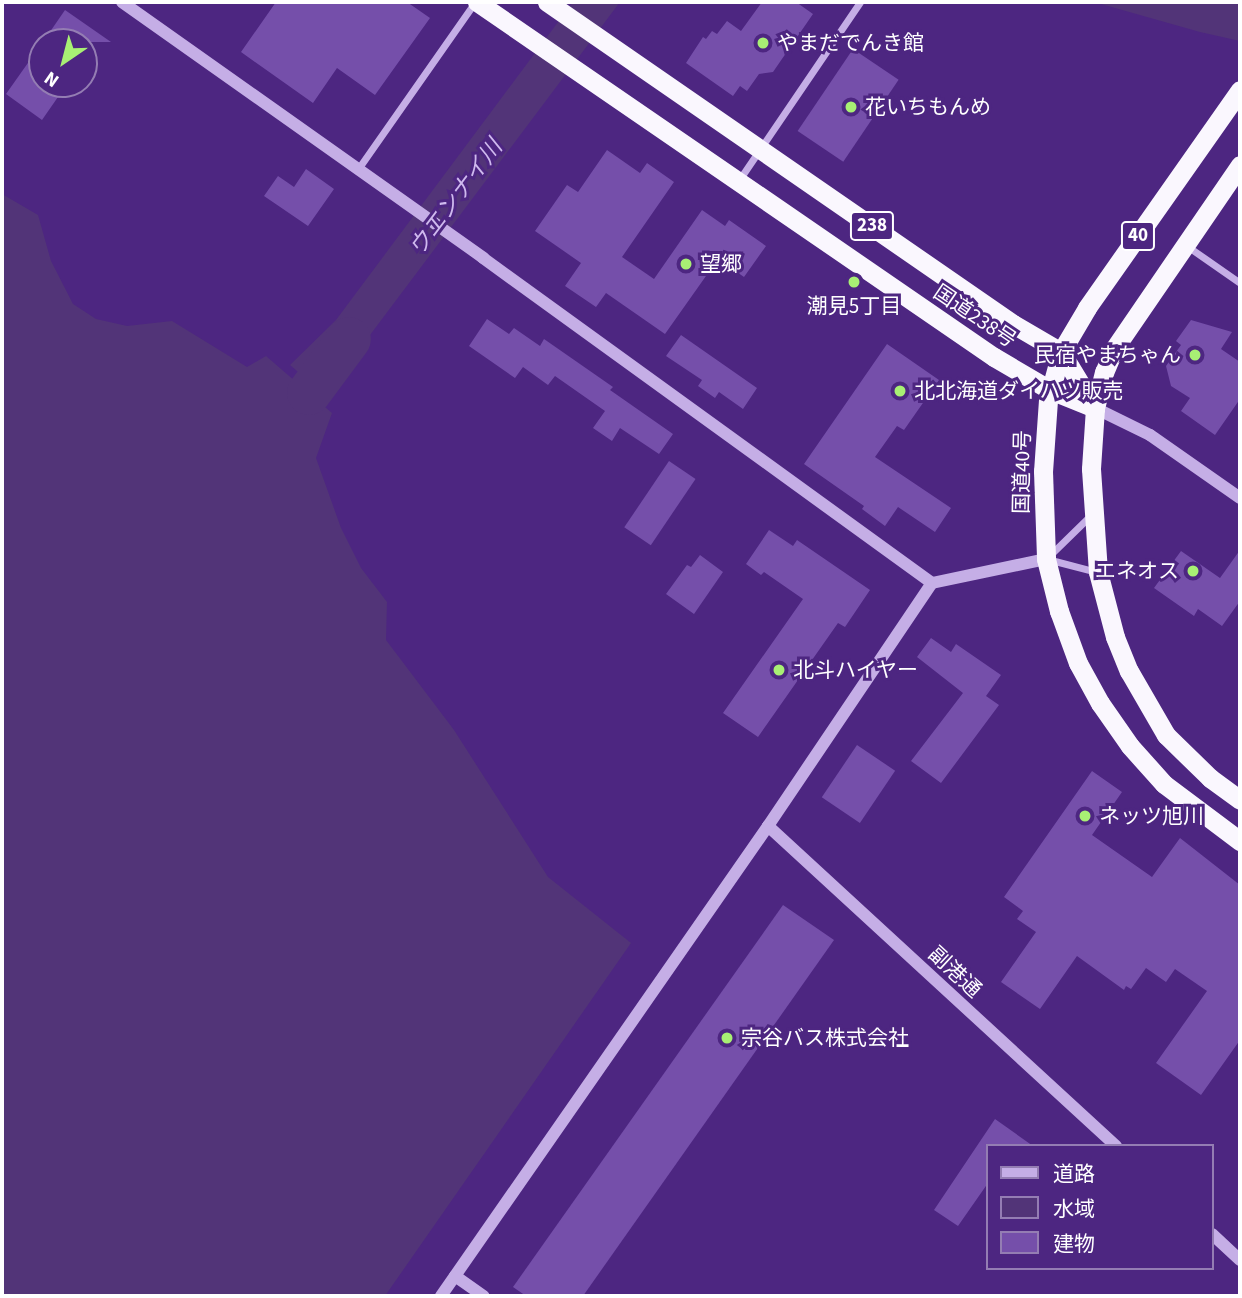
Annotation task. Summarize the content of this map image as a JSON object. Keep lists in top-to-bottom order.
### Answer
{
  "streets": {
    "highway": [
      "238",
      "40",
      "国道238号",
      "国道40号"
    ],
    "street": ["副港通"]
  },
  "crossings": [
    ["40", "国道238号"],
    ["国道238号", "国道40号"]
  ],
  "water": ["ウエンナイ川"],
  "places": [
    "やまだでんき館",
    "花いちもんめ",
    "望郷",
    "潮見5丁目",
    "民宿やまちゃん",
    "北北海道ダイハツ販売",
    "エネオス",
    "北斗ハイヤー",
    "ネッツ旭川",
    "宗谷バス株式会社"
  ],
  "legend": ["道路", "水域", "建物"],
  "north": "bottom left"
}
